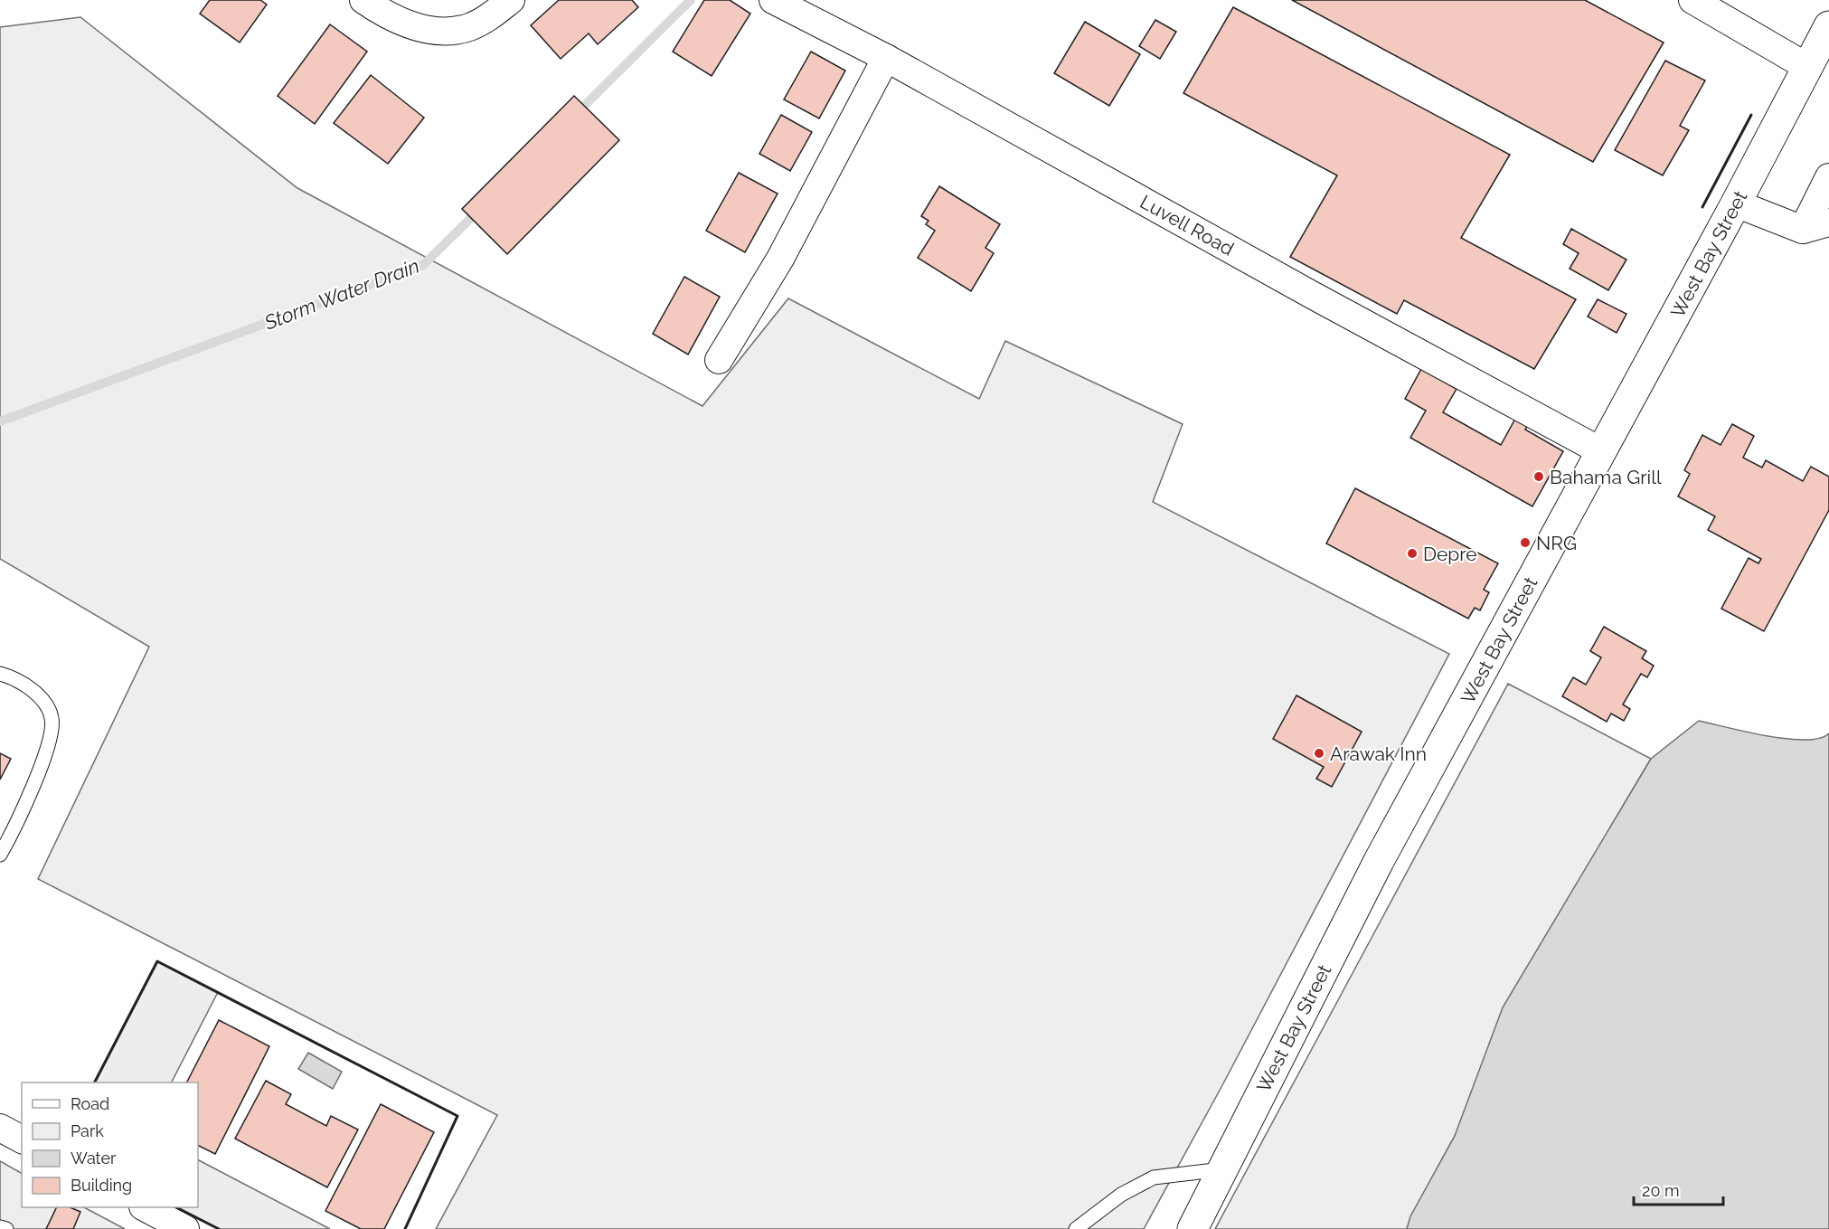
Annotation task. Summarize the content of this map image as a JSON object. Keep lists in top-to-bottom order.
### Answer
{
  "streets": {
    "highway": ["West Bay Street"],
    "street": ["Luvell Road"]
  },
  "crossings": [
    ["Luvell Road", "West Bay Street"]
  ],
  "water": ["Storm Water Drain"],
  "places": [
    "Bahama Grill",
    "NRG",
    "Depre",
    "Arawak Inn"
  ],
  "legend": [
    "Road",
    "Park",
    "Water",
    "Building"
  ],
  "scale_bar": "20 m"
}
